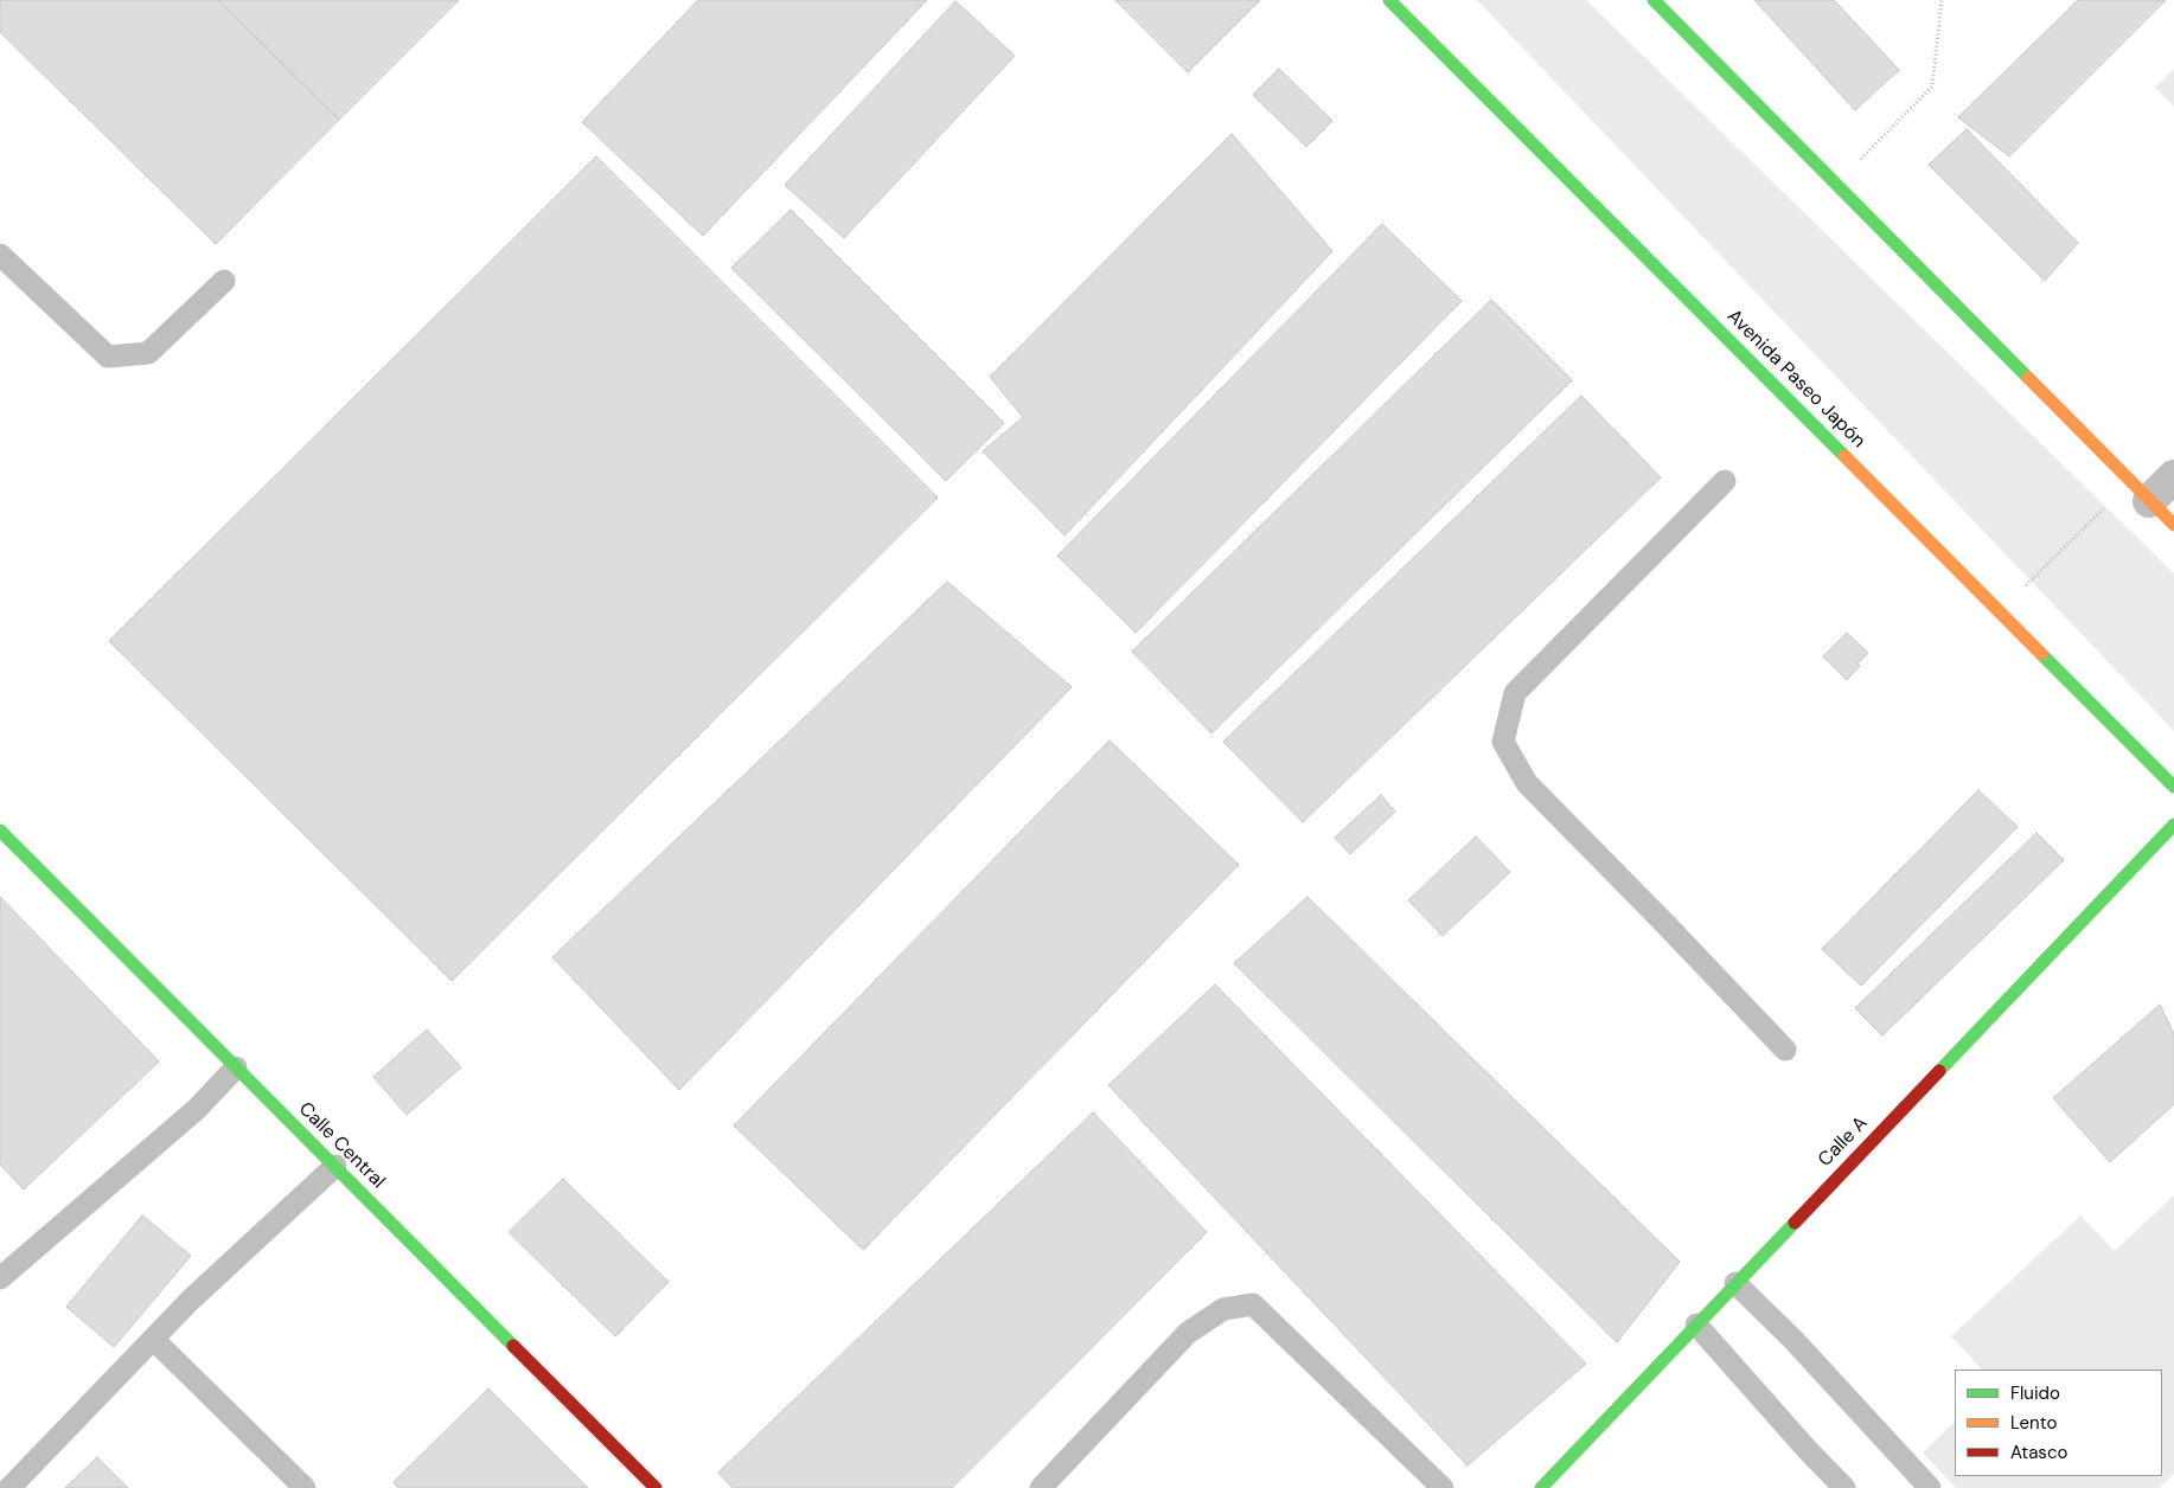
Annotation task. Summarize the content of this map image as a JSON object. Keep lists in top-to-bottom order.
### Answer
{
  "streets": {
    "street": ["Avenida Paseo Japón", "Calle A", "Calle Central"]
  },
  "legend": ["Fluido", "Lento", "Atasco"]
}
